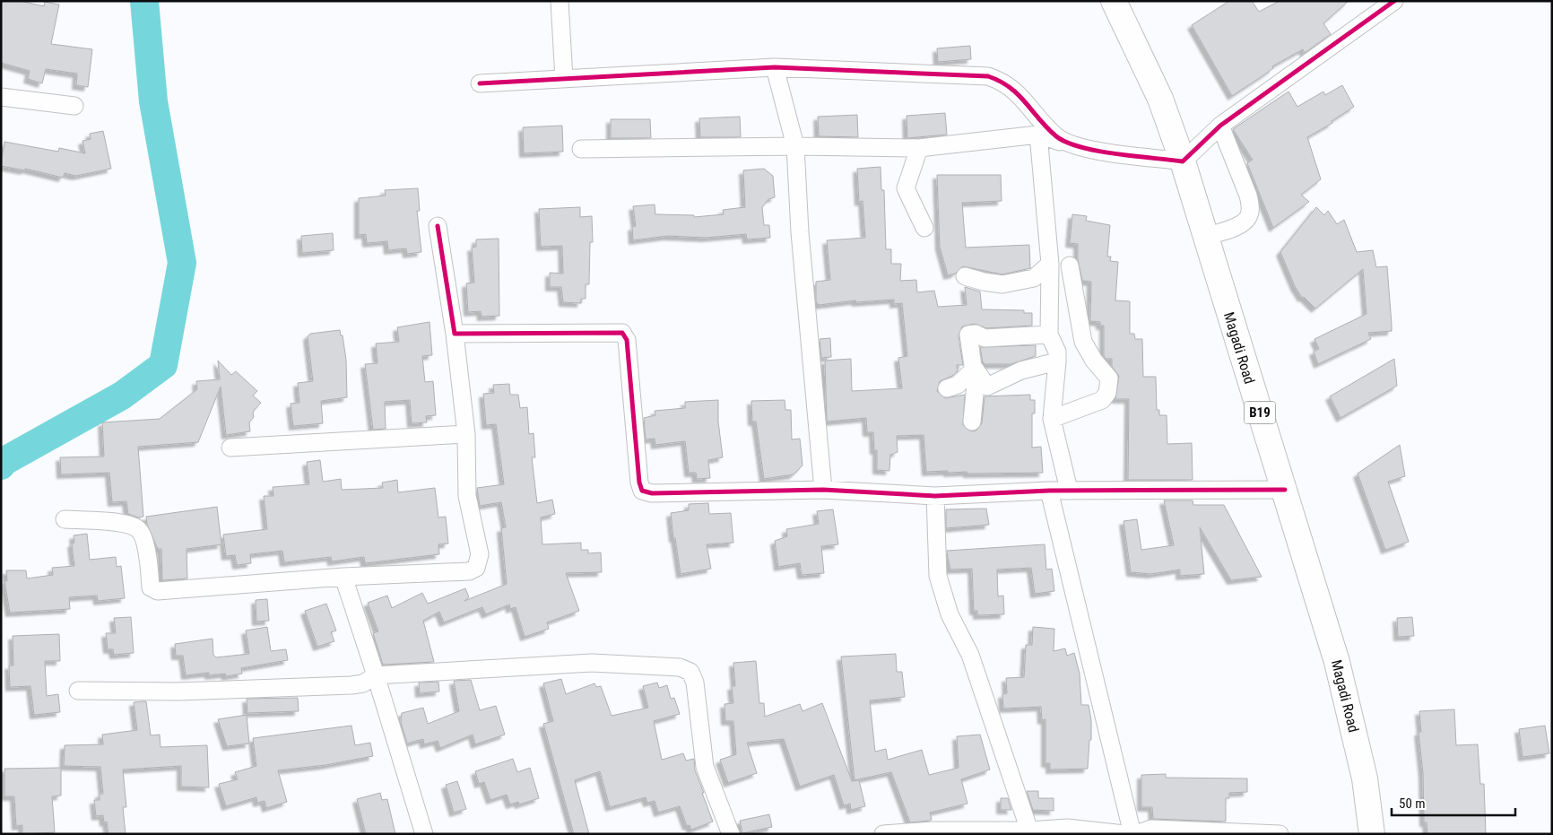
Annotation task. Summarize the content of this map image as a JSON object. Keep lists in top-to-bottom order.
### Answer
{
  "streets": {
    "highway": ["Magadi Road", "B19"]
  },
  "scale_bar": "50 m"
}
